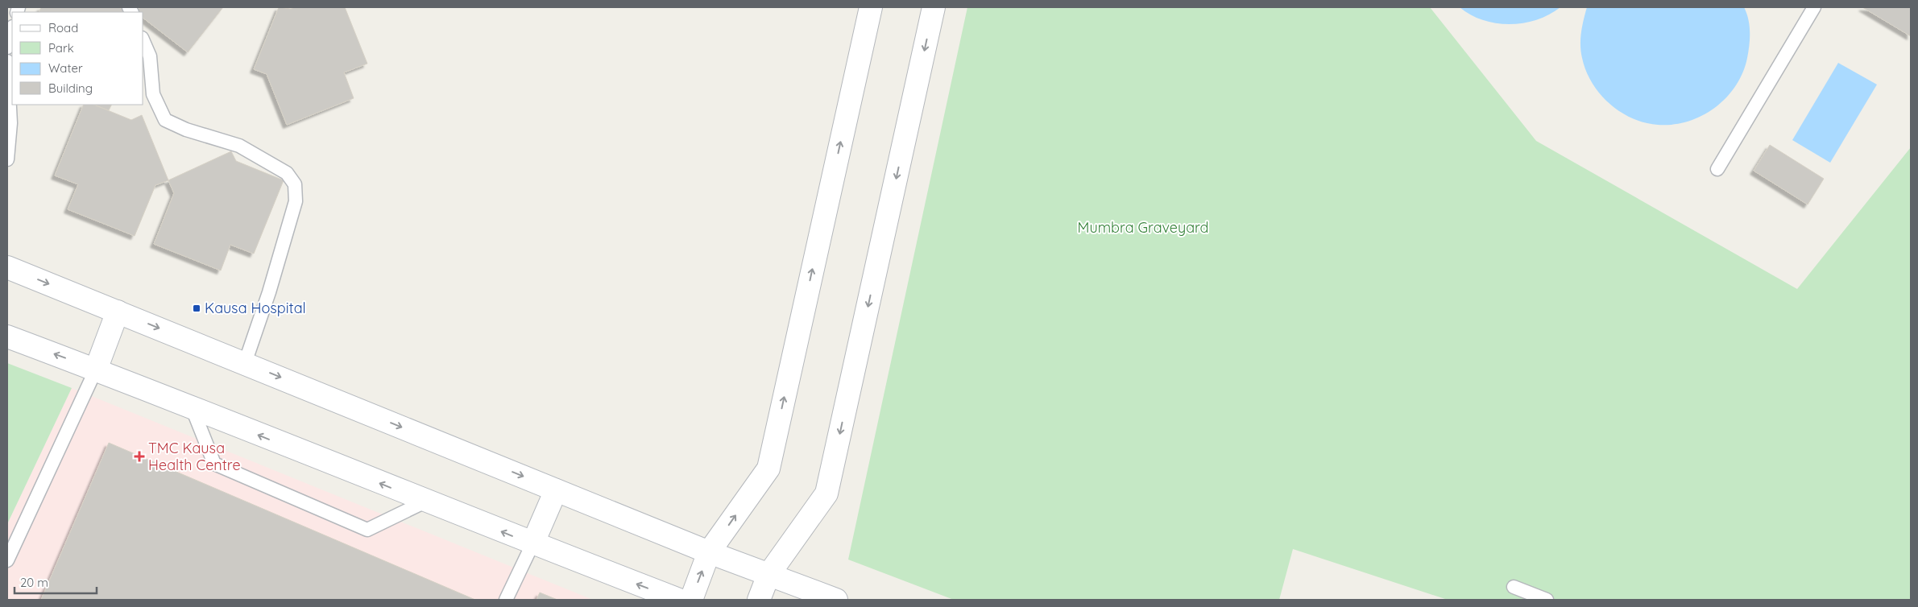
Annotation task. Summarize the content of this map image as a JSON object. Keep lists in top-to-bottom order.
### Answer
{
  "parks": ["Mumbra Graveyard"],
  "places": {
    "transit": ["Kausa Hospital"],
    "health": ["TMC Kausa Health Centre"]
  },
  "legend": [
    "Road",
    "Park",
    "Water",
    "Building"
  ],
  "scale_bar": "20 m"
}
